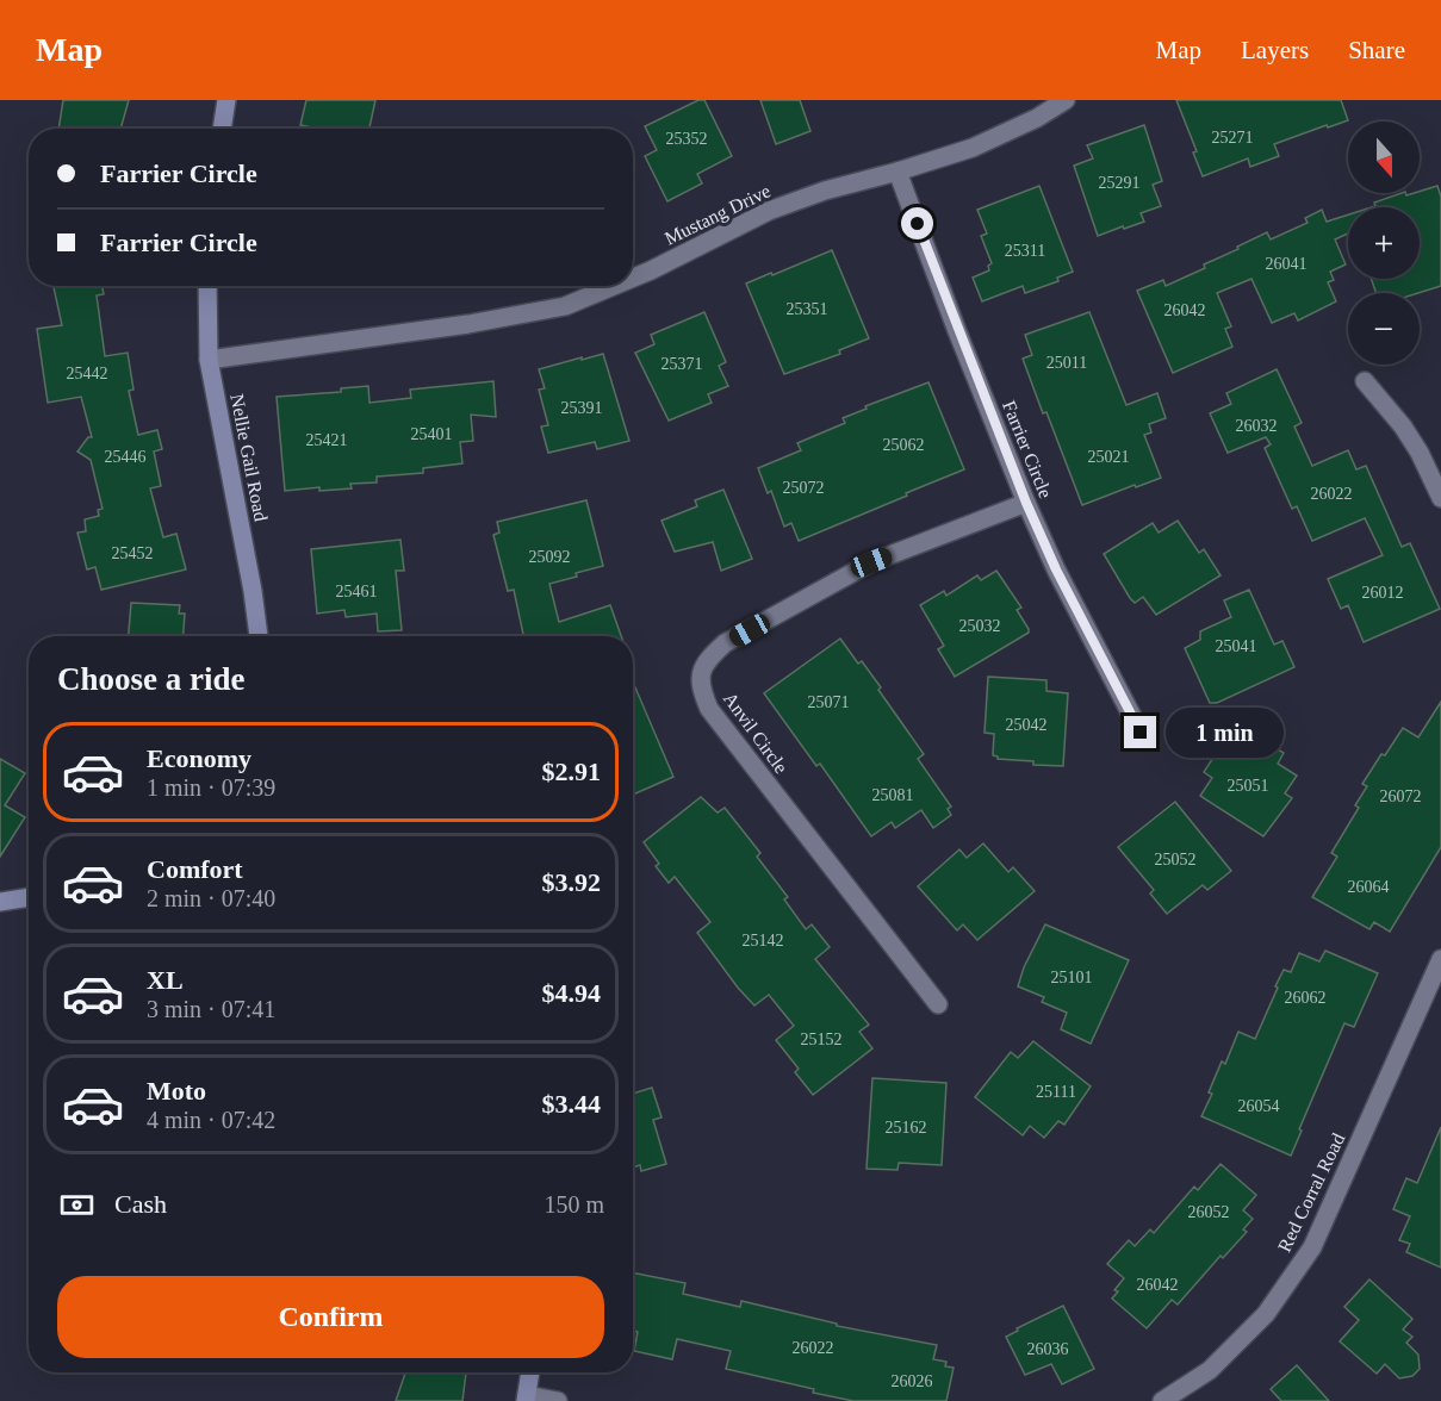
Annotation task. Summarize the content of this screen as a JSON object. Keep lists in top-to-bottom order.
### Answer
{
  "streets": {
    "street": [
      "Mustang Drive",
      "Farrier Circle",
      "Nellie Gail Road",
      "Anvil Circle",
      "Red Corral Road"
    ]
  },
  "crossings": [
    ["Mustang Drive", "Farrier Circle"],
    ["Mustang Drive", "Nellie Gail Road"],
    ["Farrier Circle", "Anvil Circle"]
  ],
  "house_numbers": [
    "25271",
    "25352",
    "25291",
    "25311",
    "26041",
    "25351",
    "26042",
    "25011",
    "25371",
    "25442",
    "25391",
    "26032",
    "25401",
    "25421",
    "25062",
    "25446",
    "25021",
    "25072",
    "26022",
    "25452",
    "25092",
    "25461",
    "26012",
    "25032",
    "25041",
    "25071",
    "25042",
    "25051",
    "25081",
    "26072",
    "25052",
    "26064",
    "25142",
    "25101",
    "26062",
    "25152",
    "25111",
    "26054",
    "25162",
    "26052",
    "26042",
    "26022",
    "26036",
    "26026"
  ],
  "north": "bottom",
  "page": {
    "header": "Map",
    "nav": ["Map", "Layers", "Share"],
    "map_buttons": ["+", "−"],
    "banner": ["Farrier Circle", "Farrier Circle"],
    "heading": "Choose a ride",
    "bubble": "1 min",
    "list": [
      {
        "name": "Economy",
        "note": "1 min · 07:39",
        "value": "$2.91"
      },
      {
        "name": "Comfort",
        "note": "2 min · 07:40",
        "value": "$3.92"
      },
      {
        "name": "XL",
        "note": "3 min · 07:41",
        "value": "$4.94"
      },
      {
        "name": "Moto",
        "note": "4 min · 07:42",
        "value": "$3.44"
      }
    ],
    "pay": ["Cash", "150 m"],
    "buttons": "Confirm"
  }
}
